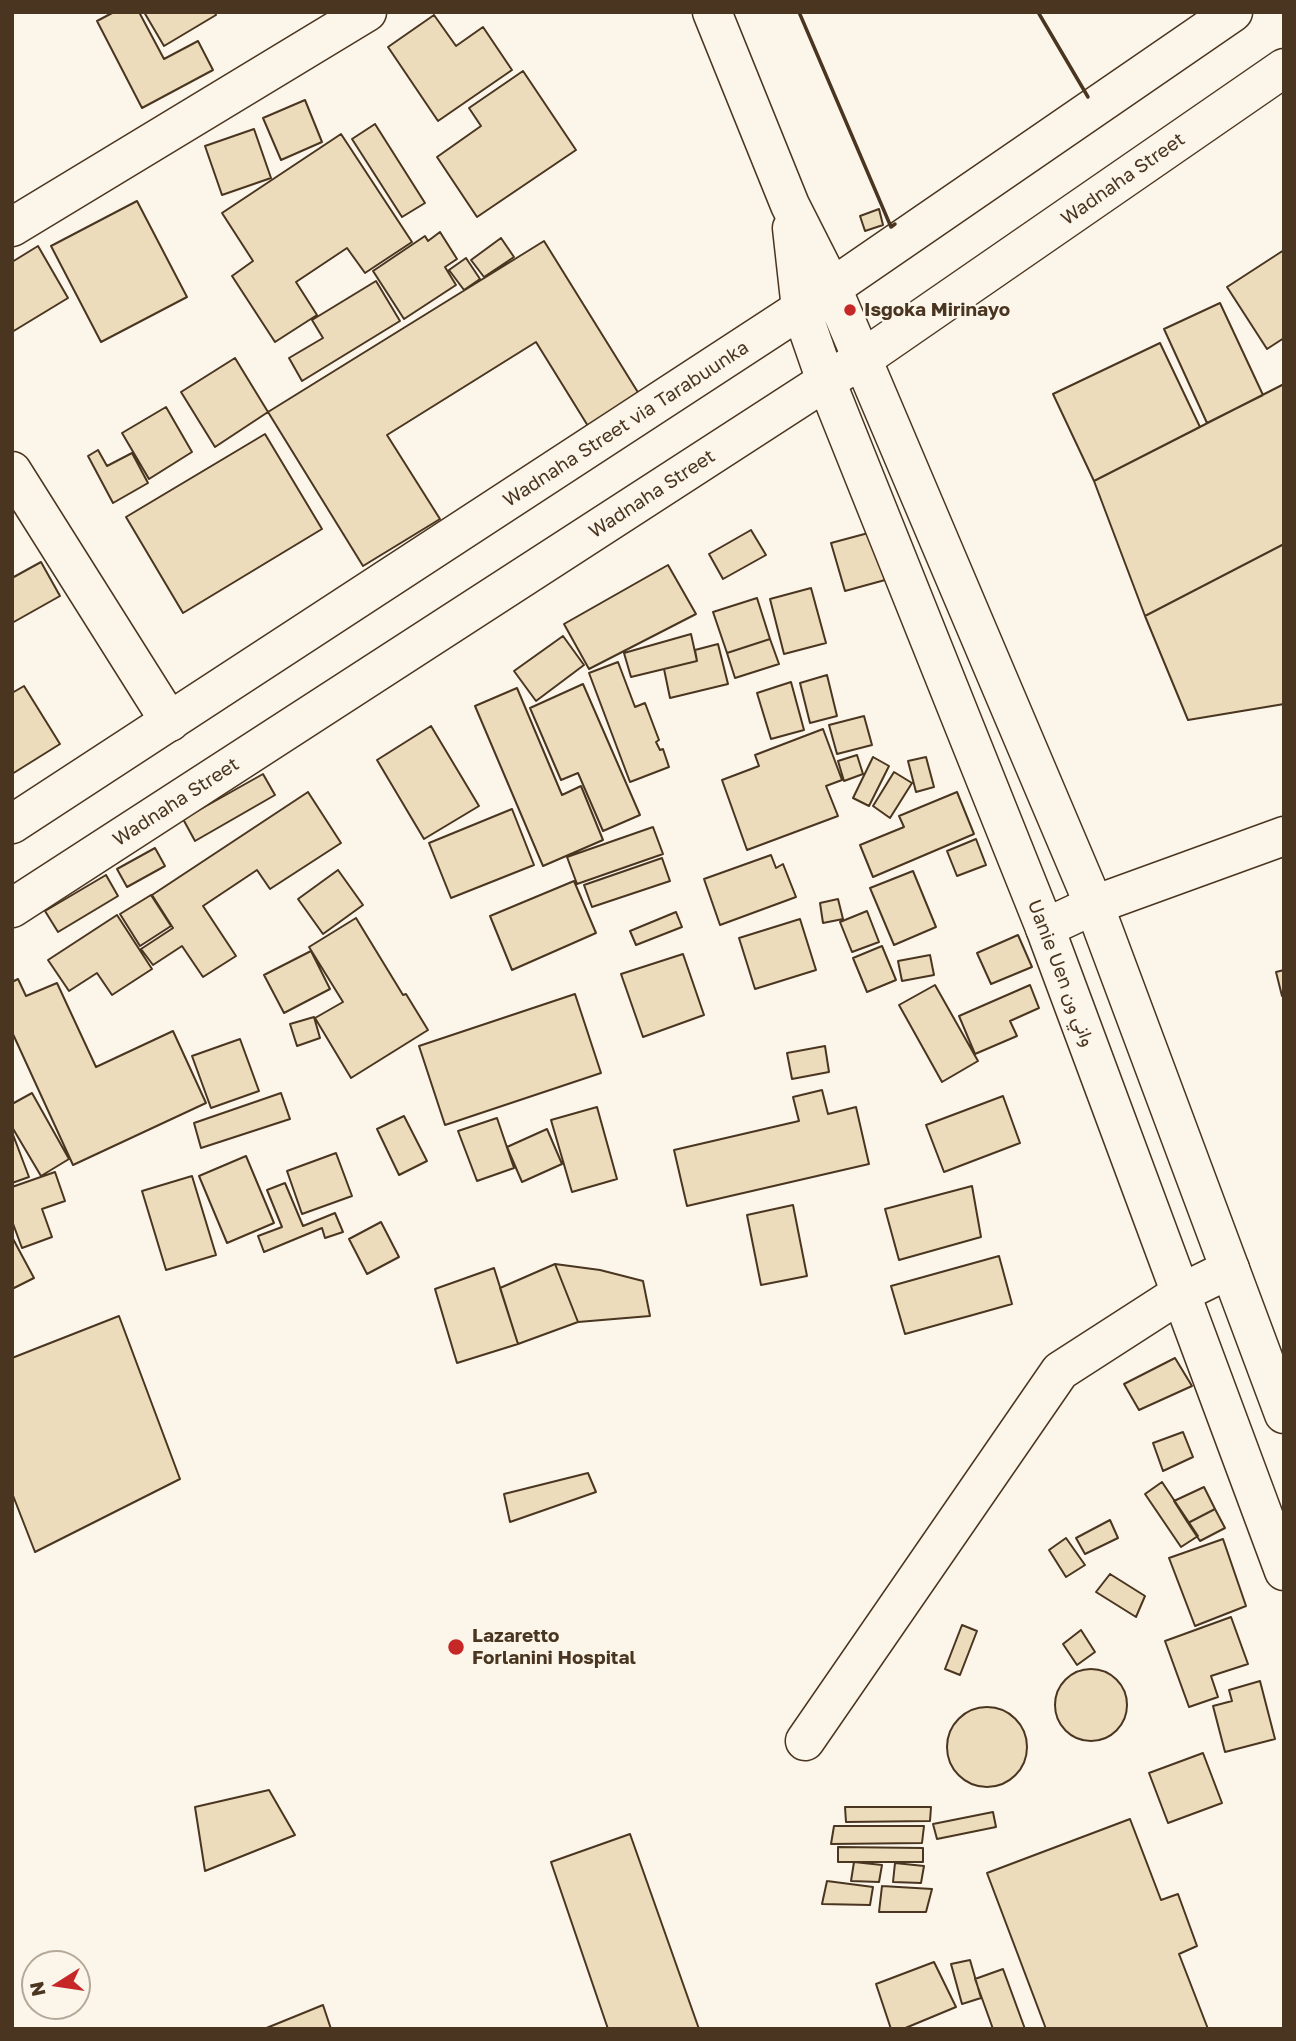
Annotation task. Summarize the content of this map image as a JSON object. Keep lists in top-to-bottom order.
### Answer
{
  "streets": {
    "street": ["Wadnaha Street", "Wadnaha Street via Tarabuunka", "Uanie Uen واني ون"]
  },
  "crossings": [
    ["Wadnaha Street", "Uanie Uen واني ون"],
    ["Wadnaha Street via Tarabuunka", "Uanie Uen واني ون"]
  ],
  "places": ["Isgoka Mirinayo", "Lazaretto Forlanini Hospital"],
  "north": "left"
}
